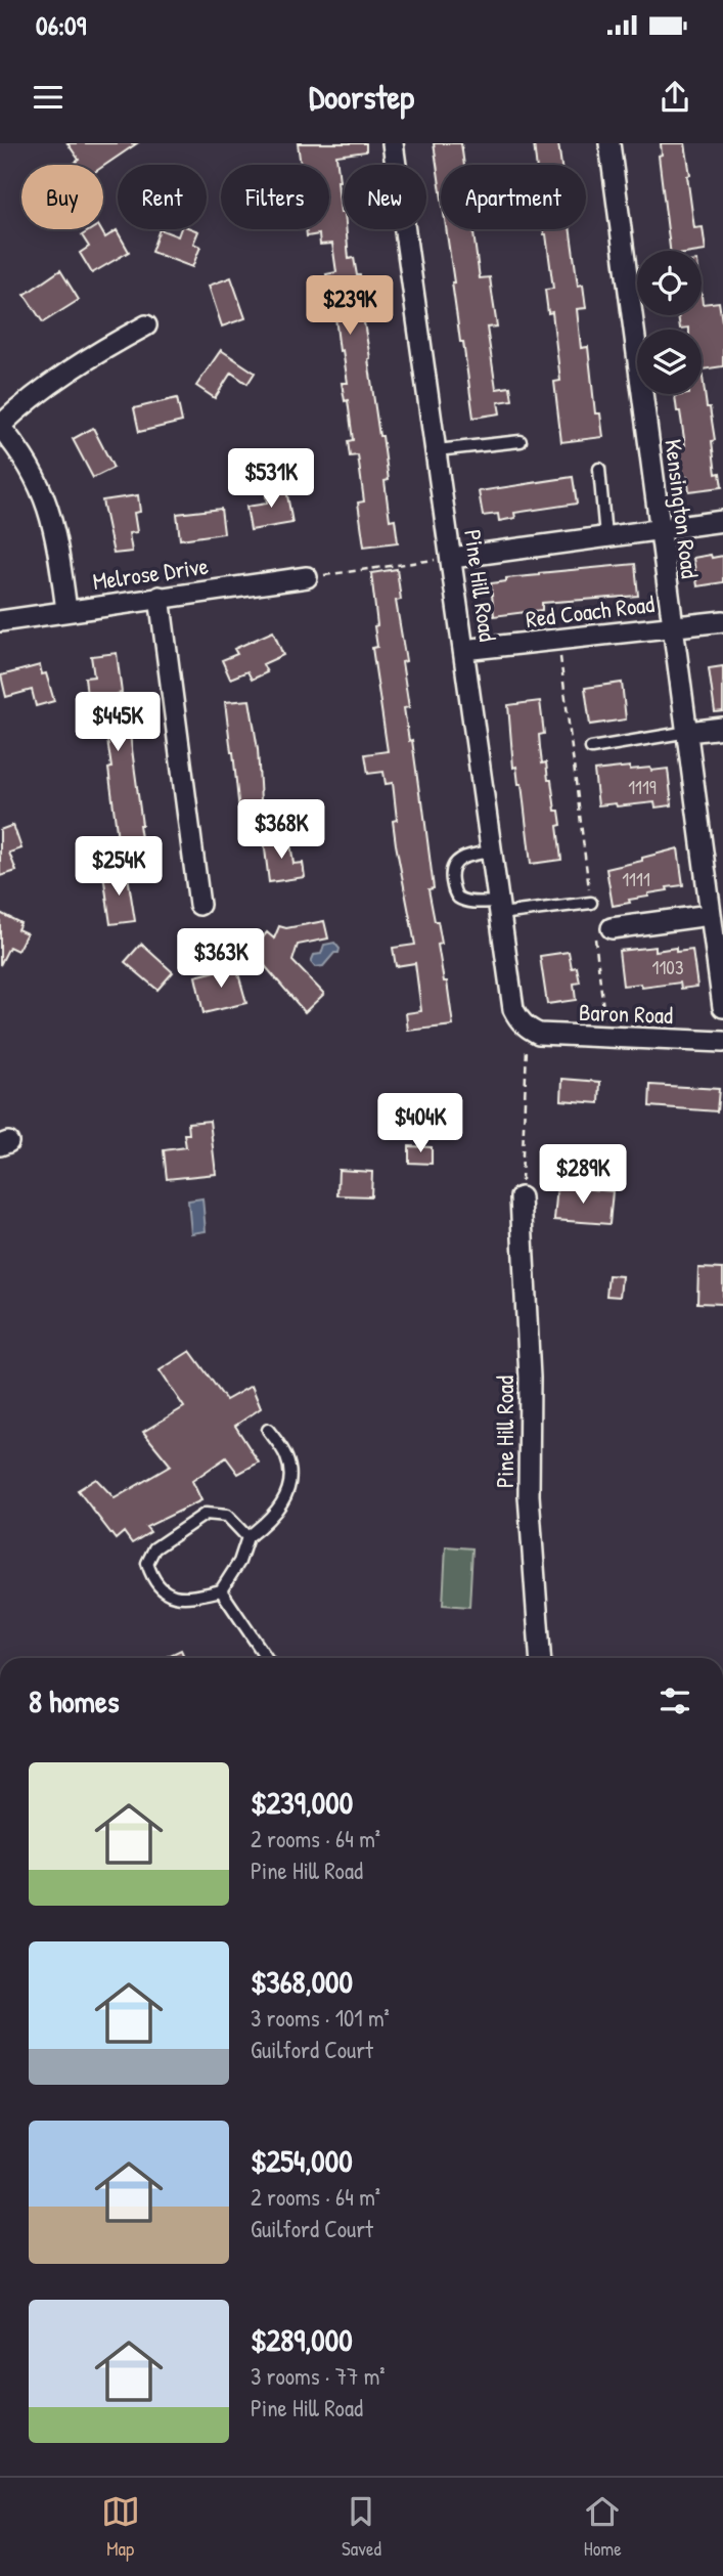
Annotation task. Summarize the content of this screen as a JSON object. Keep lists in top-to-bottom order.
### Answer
{
  "streets": {
    "street": [
      "Kensington Road",
      "Melrose Drive",
      "Pine Hill Road",
      "Red Coach Road",
      "Baron Road"
    ]
  },
  "crossings": [
    ["Kensington Road", "Red Coach Road"],
    ["Pine Hill Road", "Red Coach Road"],
    ["Pine Hill Road", "Baron Road"]
  ],
  "house_numbers": ["1119", "1111", "1103"],
  "page": {
    "status": "06:09",
    "header": "Doorstep",
    "chip": [
      "Buy",
      "Rent",
      "Filters",
      "New",
      "Apartment"
    ],
    "price": [
      "$239K",
      "$531K",
      "$445K",
      "$368K",
      "$254K",
      "$363K",
      "$404K",
      "$289K"
    ],
    "heading": "8 homes",
    "list": [
      {
        "name": "$239,000",
        "note": "2 rooms · 64 m² · Pine Hill Road"
      },
      {
        "name": "$368,000",
        "note": "3 rooms · 101 m² · Guilford Court"
      },
      {
        "name": "$254,000",
        "note": "2 rooms · 64 m² · Guilford Court"
      },
      {
        "name": "$289,000",
        "note": "3 rooms · 77 m² · Pine Hill Road"
      }
    ],
    "tabs": ["Map", "Saved", "Home"]
  }
}
